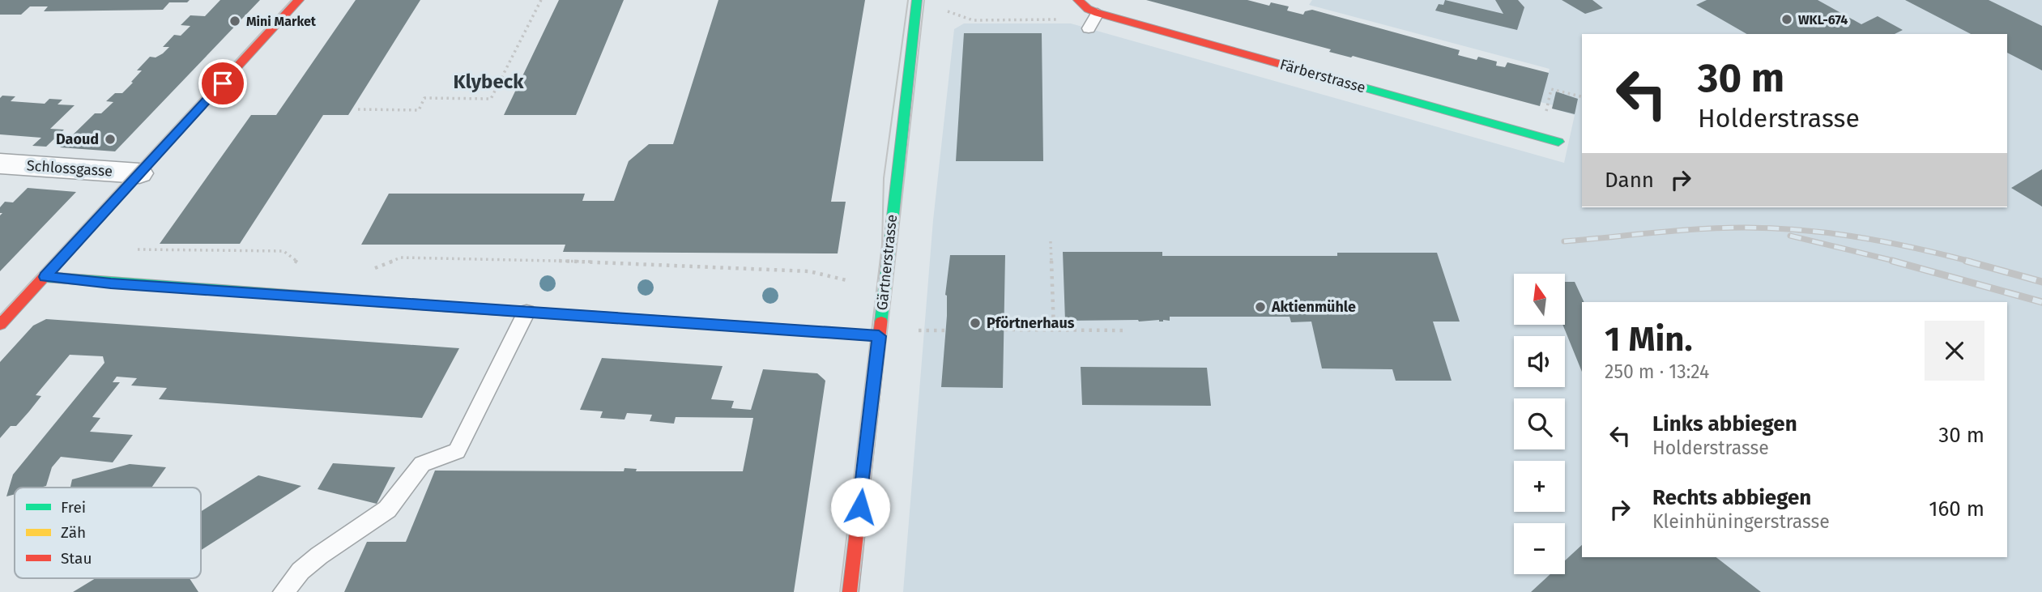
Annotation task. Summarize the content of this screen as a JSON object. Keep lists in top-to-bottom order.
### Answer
{
  "streets": {
    "street": ["Färberstrasse", "Schlossgasse", "Gärtnerstrasse"]
  },
  "districts": ["Klybeck"],
  "places": [
    "WKL-674",
    "Mini Market",
    "Daoud",
    "Aktienmühle",
    "Pförtnerhaus"
  ],
  "legend": ["Frei", "Zäh", "Stau"],
  "north": "top",
  "page": {
    "turn": ["30 m", "Holderstrasse"],
    "then": "Dann",
    "map_buttons": ["+", "−"],
    "heading": ["1 Min.", "250 m · 13:24"],
    "list": [
      {
        "name": "Links abbiegen",
        "note": "Holderstrasse",
        "value": "30 m"
      },
      {
        "name": "Rechts abbiegen",
        "note": "Kleinhüningerstrasse",
        "value": "160 m"
      }
    ]
  }
}
